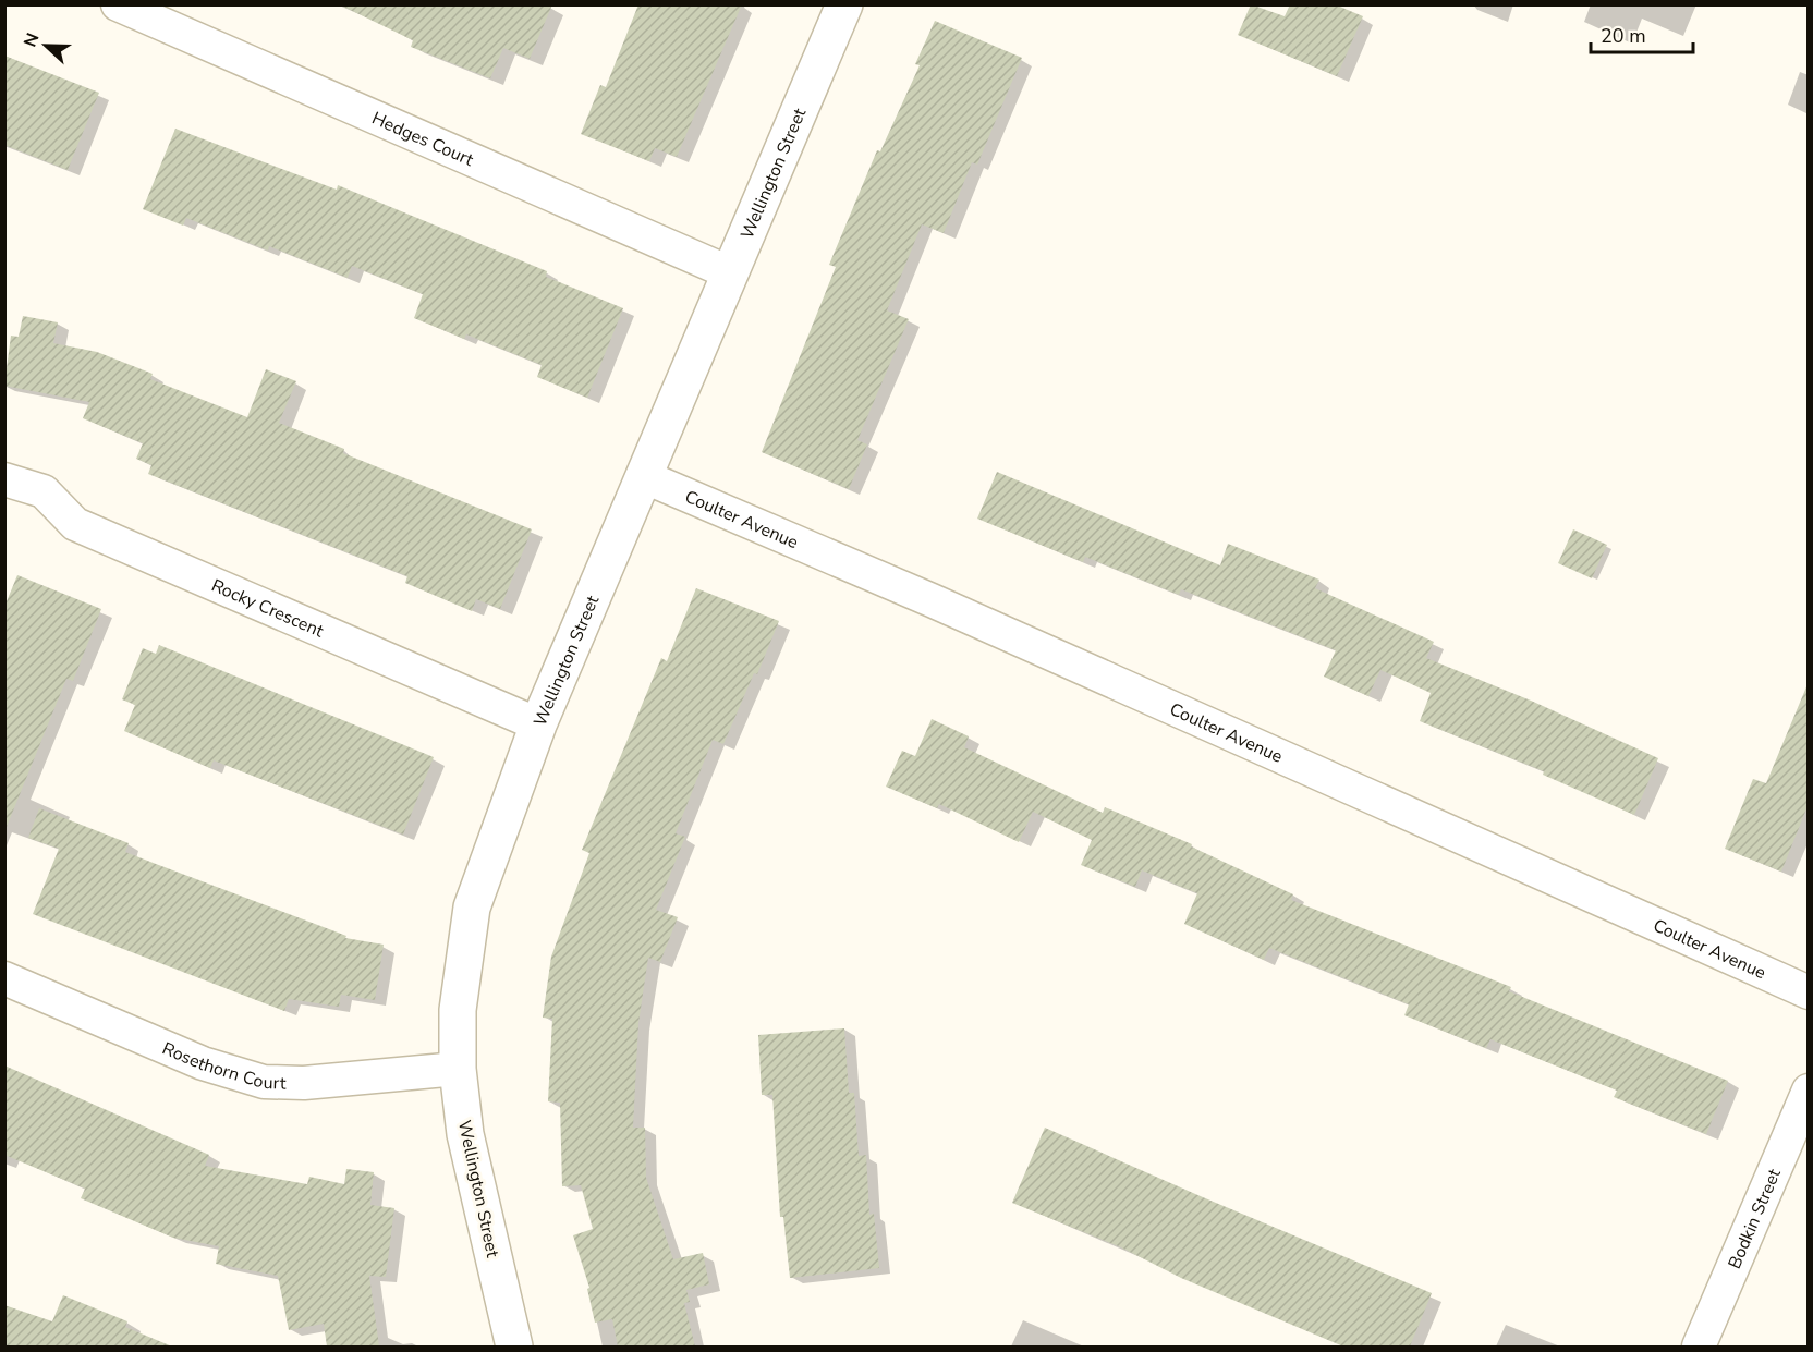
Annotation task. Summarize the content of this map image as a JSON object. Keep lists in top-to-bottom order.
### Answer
{
  "streets": {
    "street": [
      "Hedges Court",
      "Wellington Street",
      "Coulter Avenue",
      "Rocky Crescent",
      "Rosethorn Court",
      "Bodkin Street"
    ]
  },
  "crossings": [
    ["Hedges Court", "Wellington Street"],
    ["Wellington Street", "Coulter Avenue"],
    ["Wellington Street", "Rocky Crescent"],
    ["Wellington Street", "Rosethorn Court"]
  ],
  "scale_bar": "20 m",
  "north": "left"
}
